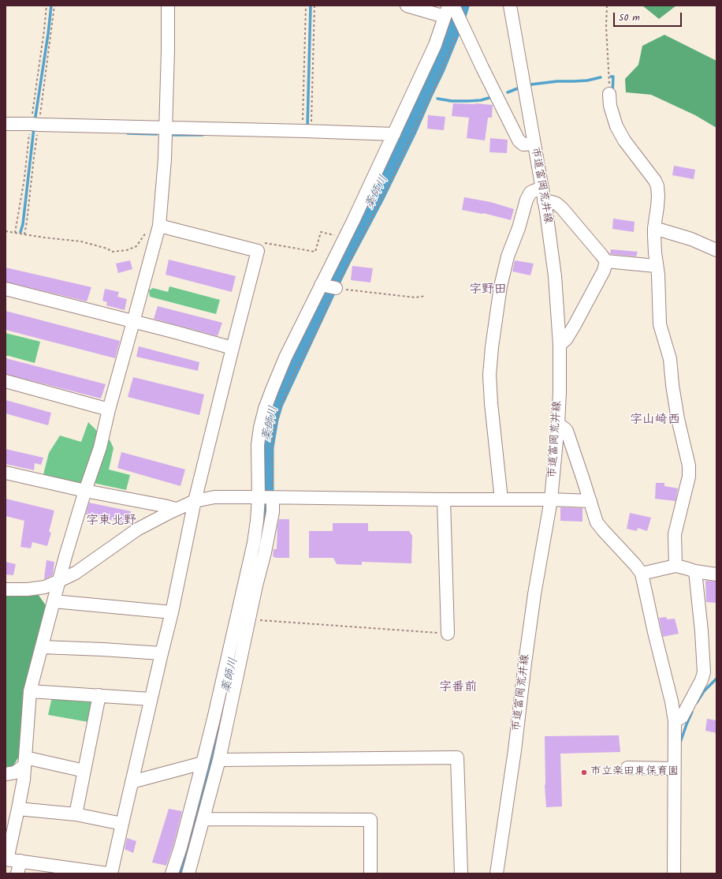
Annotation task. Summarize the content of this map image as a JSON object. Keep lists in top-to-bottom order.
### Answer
{
  "streets": {
    "street": ["市道富岡荒井線"]
  },
  "districts": [
    "字野田",
    "字山崎西",
    "字東北野",
    "字番前"
  ],
  "water": ["薬師川"],
  "places": ["市立楽田東保育園"],
  "scale_bar": "50 m"
}
